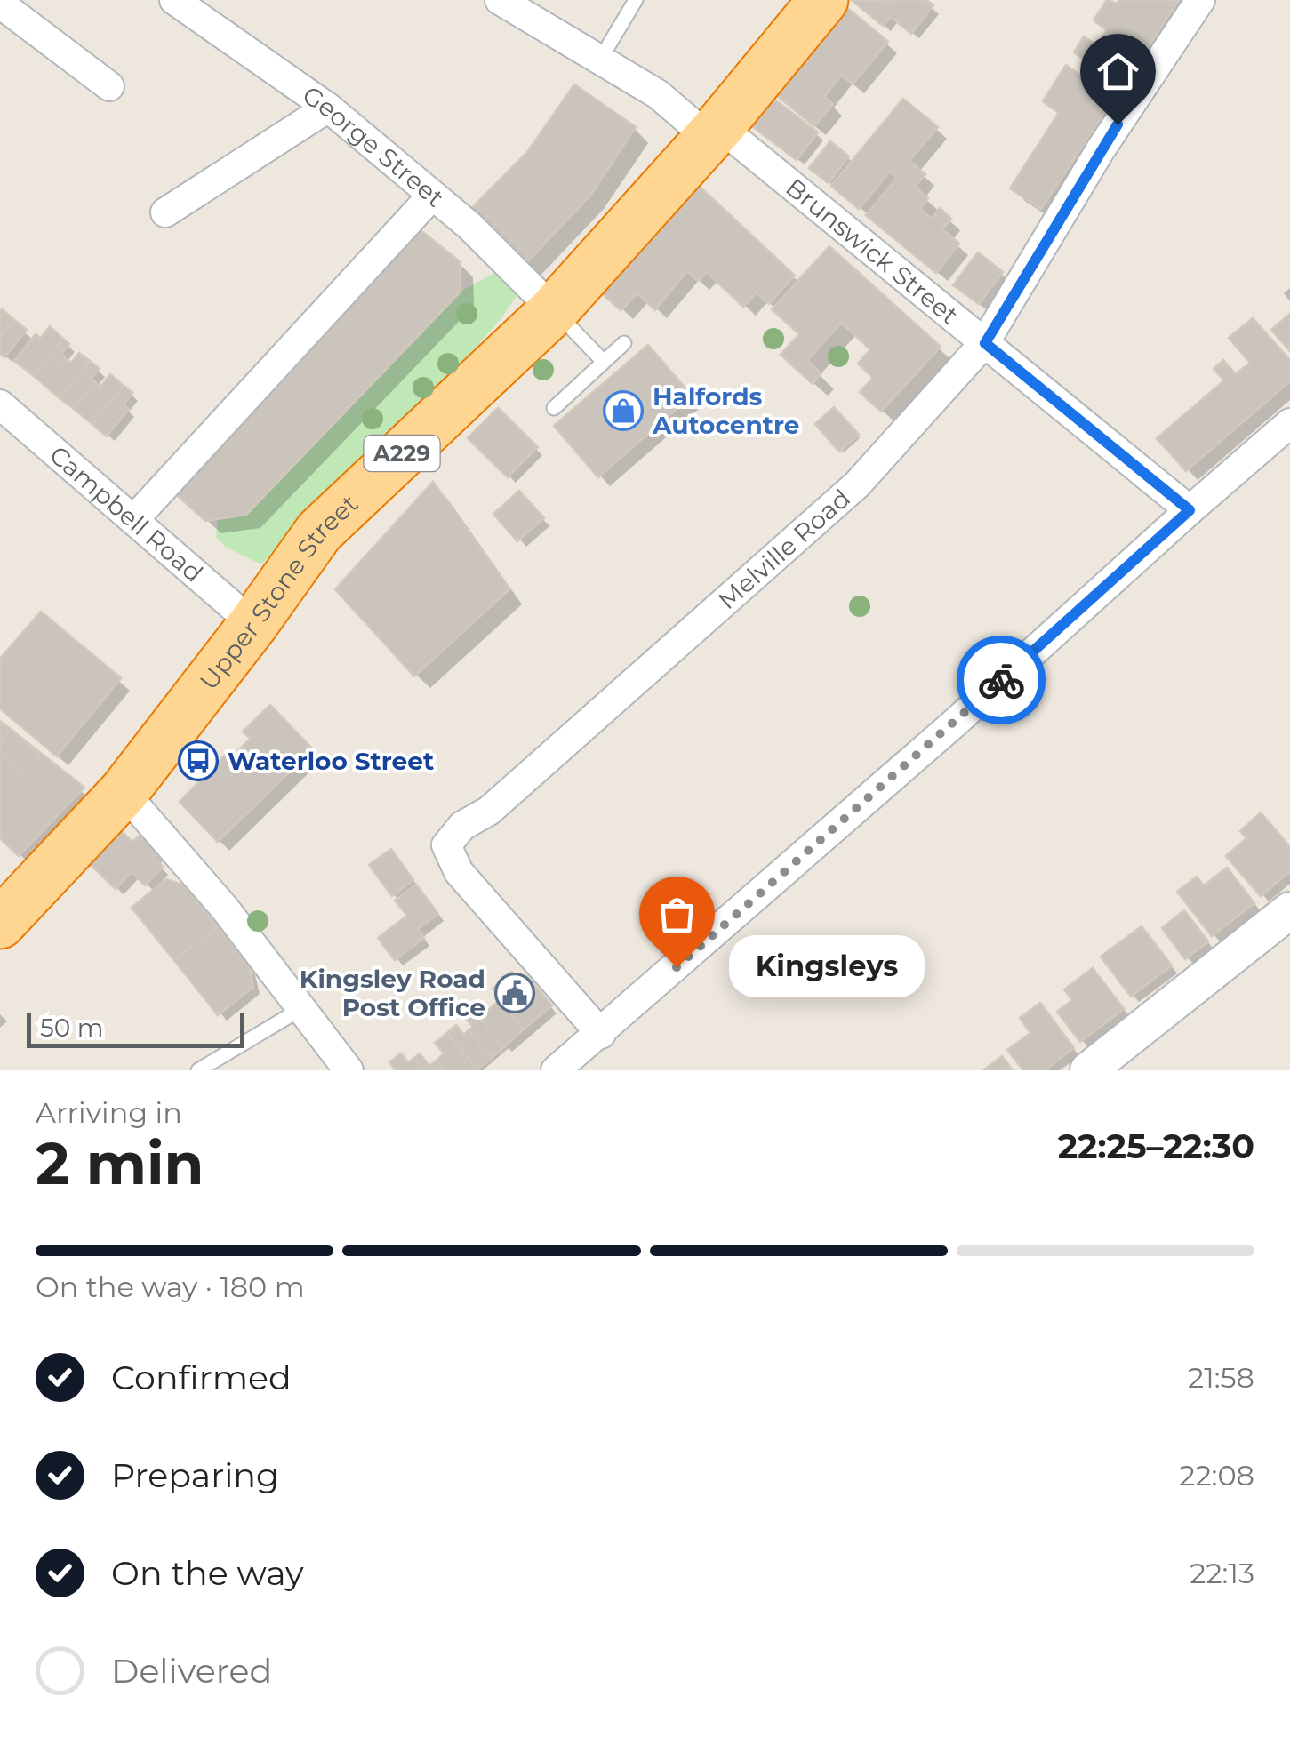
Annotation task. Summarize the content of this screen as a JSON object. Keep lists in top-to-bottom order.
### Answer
{
  "streets": {
    "highway": ["A229", "Upper Stone Street"],
    "street": [
      "George Street",
      "Brunswick Street",
      "Campbell Road",
      "Melville Road"
    ]
  },
  "crossings": [
    ["George Street", "Upper Stone Street"],
    ["Brunswick Street", "Melville Road"],
    ["Brunswick Street", "Upper Stone Street"],
    ["Campbell Road", "Upper Stone Street"]
  ],
  "places": {
    "shop": ["Halfords Autocentre"],
    "bus stop": ["Waterloo Street"],
    "other": ["Kingsleys"],
    "public building": ["Kingsley Road Post Office"]
  },
  "scale_bar": "50 m",
  "page": {
    "bubble": "Kingsleys",
    "scale": "50 m",
    "heading": ["2 min", "Arriving in", "22:25–22:30"],
    "bar": "On the way · 180 m",
    "list": [
      ["Confirmed", "21:58"],
      ["Preparing", "22:08"],
      ["On the way", "22:13"],
      "Delivered"
    ]
  }
}
